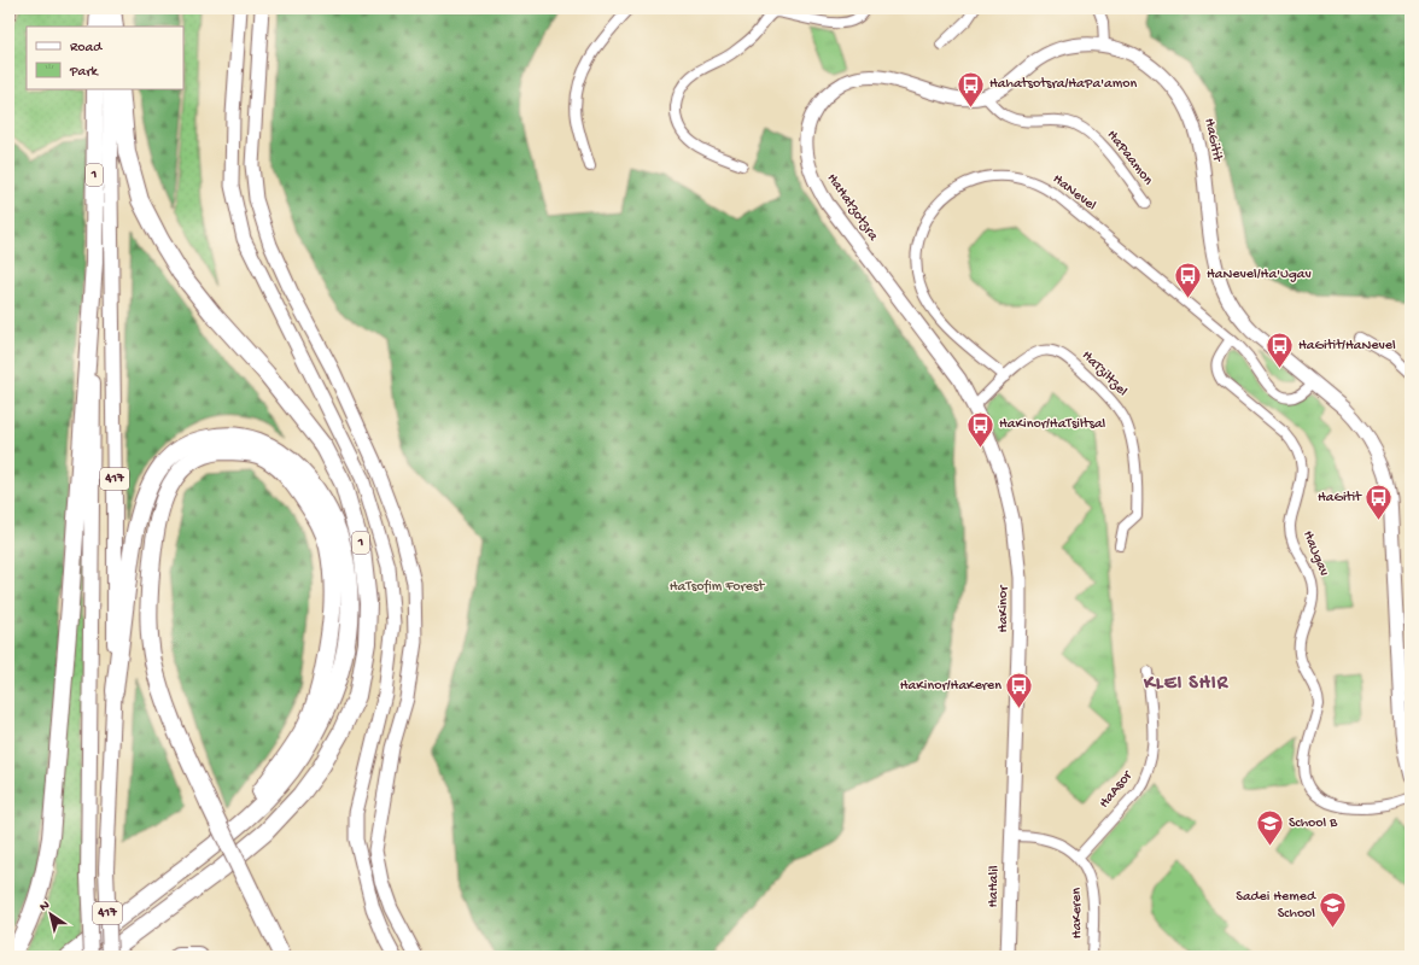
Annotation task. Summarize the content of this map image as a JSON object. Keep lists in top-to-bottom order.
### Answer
{
  "streets": {
    "highway": ["1"],
    "main road": ["417"],
    "street": [
      "HaGitit",
      "HaPaamon",
      "HaNevel",
      "HaHatzotzra",
      "HaTziltzel",
      "HaUgav",
      "HaKinor",
      "HaAsor",
      "HaHalil",
      "HaKeren"
    ]
  },
  "crossings": [
    ["HaGitit", "HaNevel"],
    ["HaGitit", "HaHatzotzra"],
    ["HaPaamon", "HaHatzotzra"],
    ["1", "417"],
    ["HaNevel", "HaTziltzel"],
    ["HaNevel", "HaUgav"],
    ["HaHatzotzra", "HaTziltzel"],
    ["HaHatzotzra", "HaKinor"],
    ["HaTziltzel", "HaKinor"],
    ["HaKinor", "HaHalil"],
    ["HaAsor", "HaKeren"],
    ["HaHalil", "HaKeren"]
  ],
  "districts": ["KLEI SHIR"],
  "parks": ["HaTsofim Forest"],
  "places": {
    "bus stop": [
      "Hahatsotsra/HaPa'amon",
      "HaNevel/Ha'Ugav",
      "HaGitit/HaNevel",
      "HaKinor/HaTsiltsal",
      "HaGitit",
      "HaKinor/HaKeren"
    ],
    "school or university": ["School B", "Sadei Hemed School"]
  },
  "legend": ["Road", "Park"],
  "north": "top left"
}
